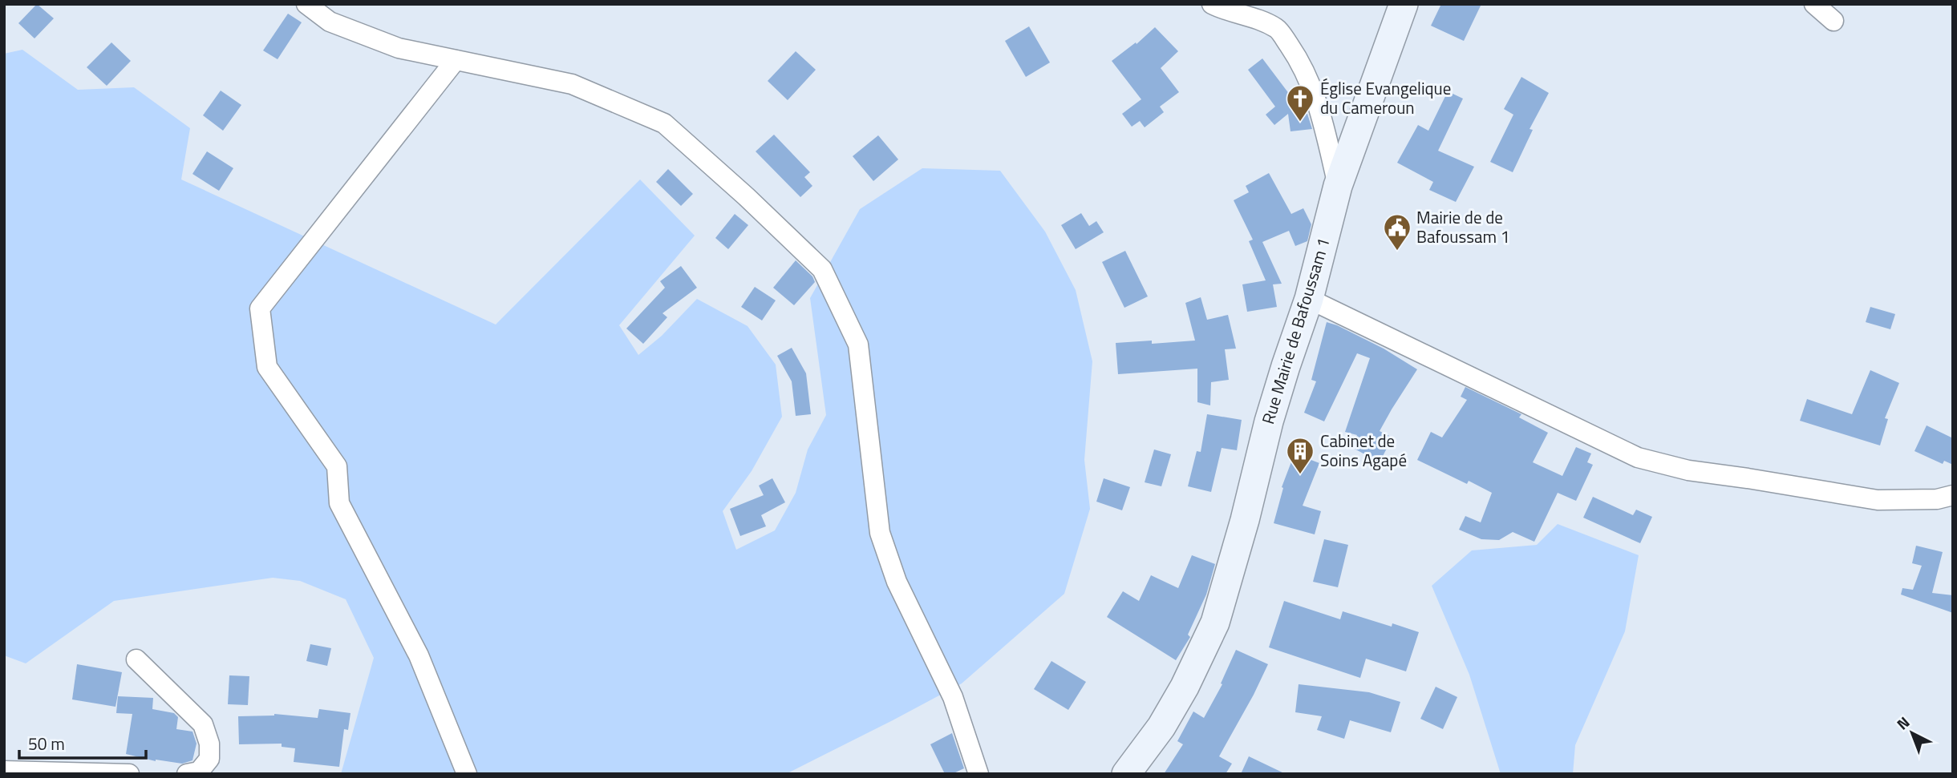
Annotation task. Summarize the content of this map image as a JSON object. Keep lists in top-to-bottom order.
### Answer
{
  "streets": {
    "street": ["Rue Mairie de Bafoussam 1"]
  },
  "places": {
    "church": ["Église Evangelique du Cameroun"],
    "public building": ["Mairie de de Bafoussam 1"],
    "building": ["Cabinet de Soins Agapé"]
  },
  "scale_bar": "50 m",
  "north": "top left"
}
